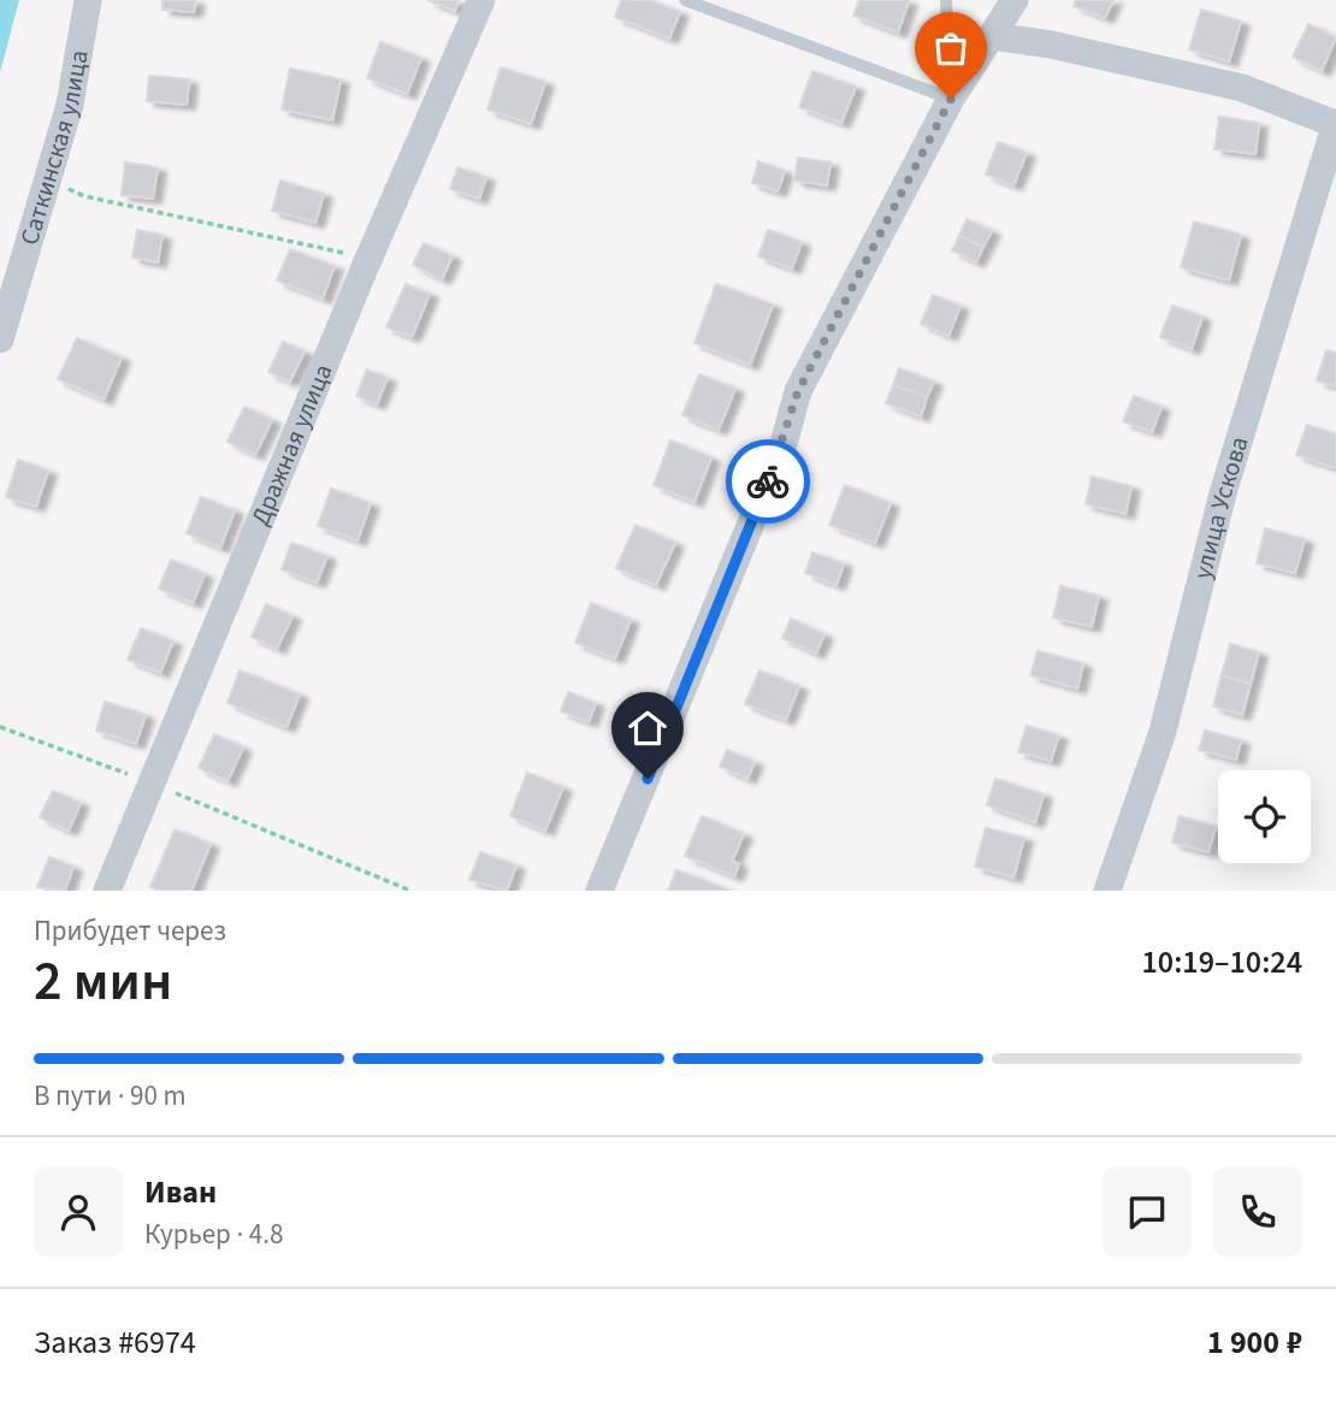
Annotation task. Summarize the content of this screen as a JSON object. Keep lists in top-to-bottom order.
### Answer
{
  "streets": {
    "street": ["Саткинская улица", "Дражная улица", "улица Ускова"]
  },
  "page": {
    "heading": ["2 мин", "Прибудет через", "10:19–10:24"],
    "panel": [
      "Иван",
      "Курьер · 4.8",
      "Заказ #6974",
      "1 900 ₽"
    ],
    "bar": "В пути · 90 m"
  }
}
